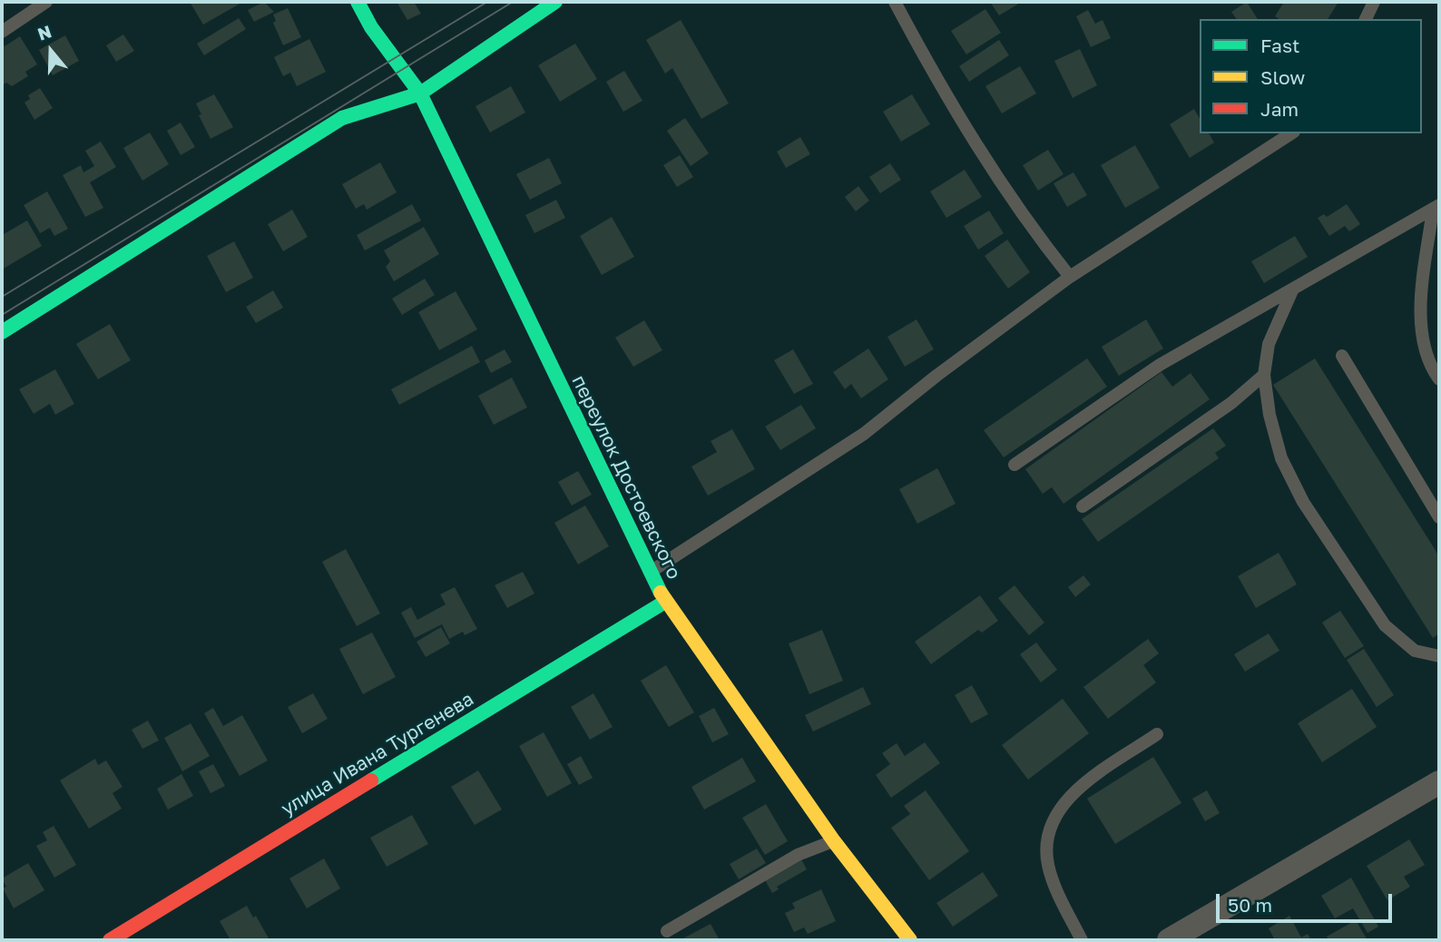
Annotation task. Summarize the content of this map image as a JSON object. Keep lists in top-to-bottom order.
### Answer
{
  "streets": {
    "street": ["переулок Достоевского", "улица Ивана Тургенева"]
  },
  "crossings": [
    ["переулок Достоевского", "улица Ивана Тургенева"]
  ],
  "legend": ["Fast", "Slow", "Jam"],
  "scale_bar": "50 m",
  "north": "top"
}
